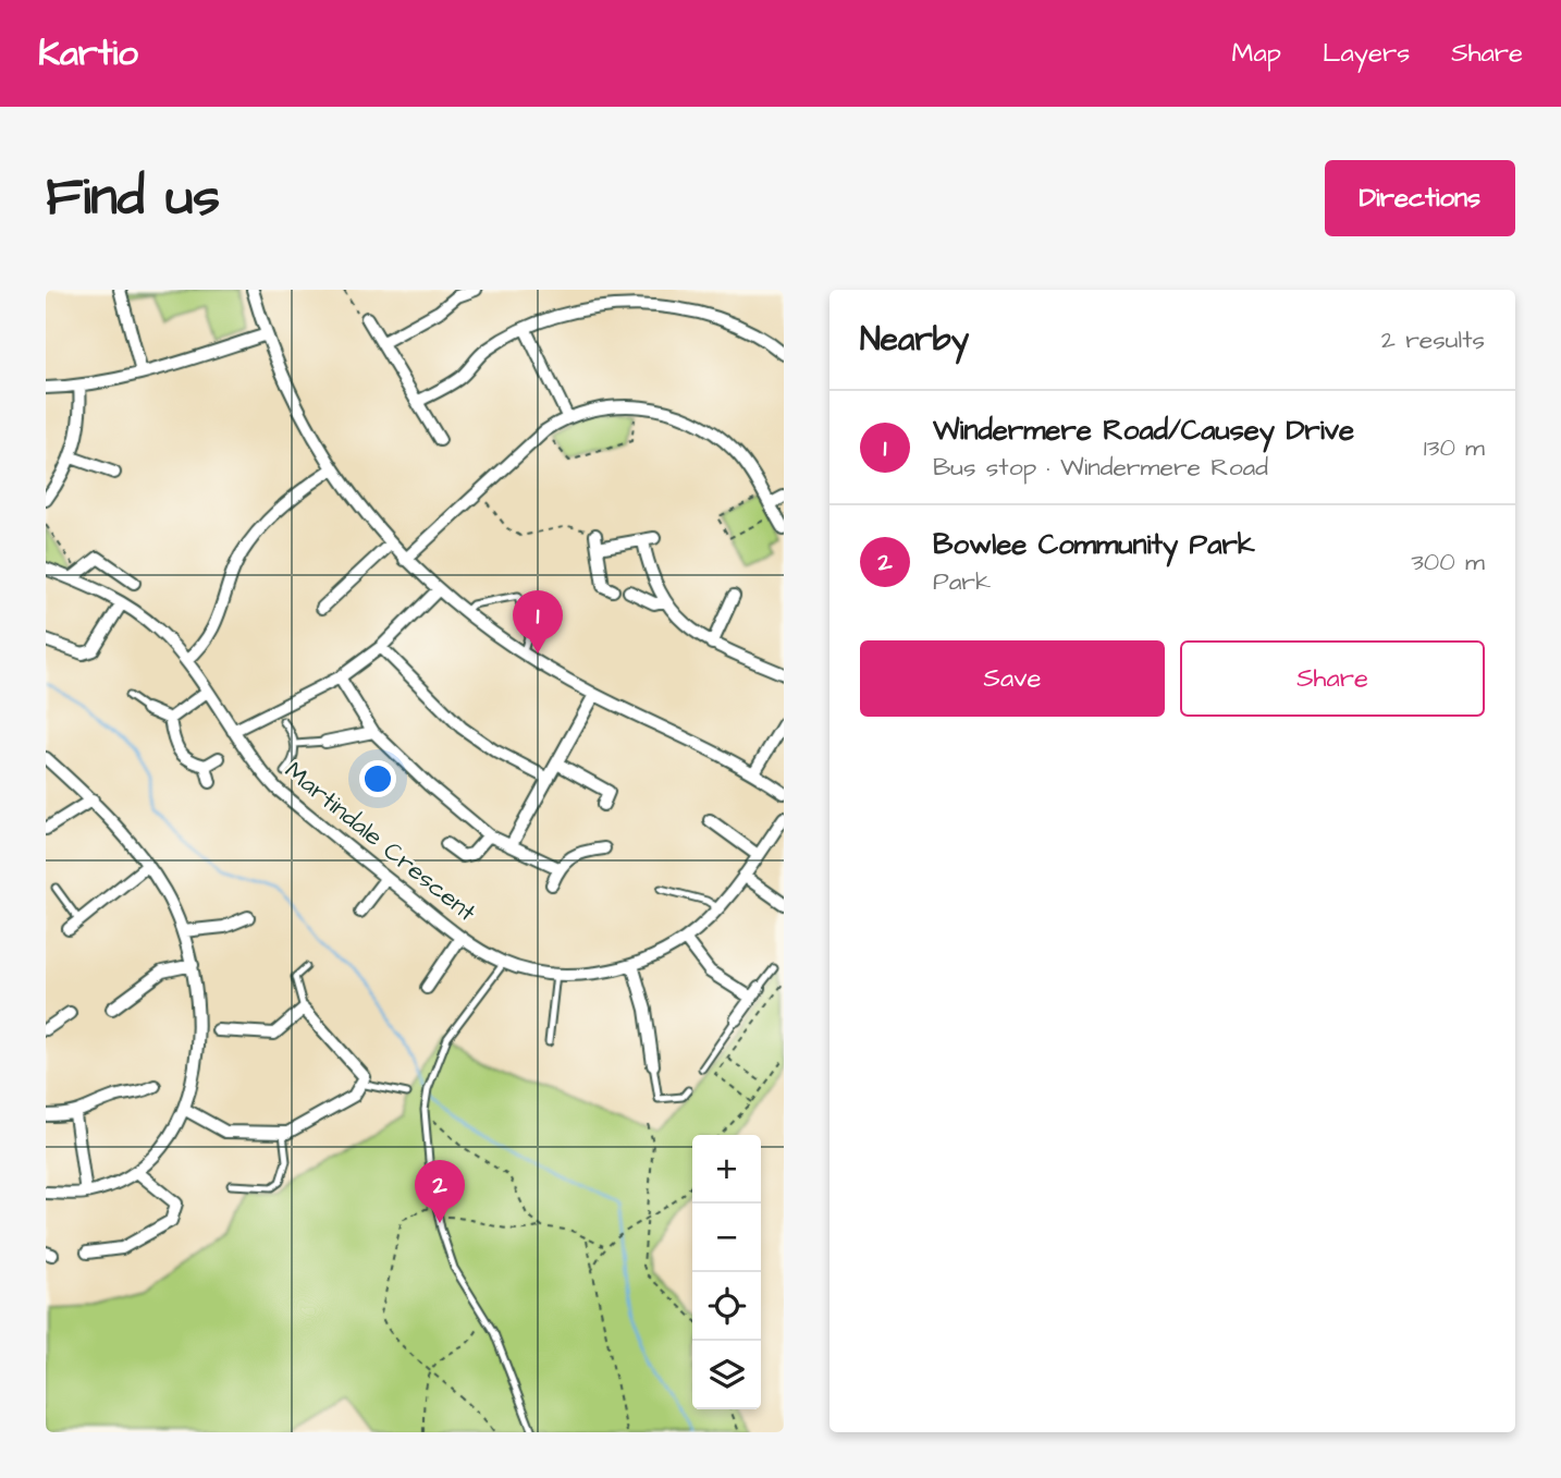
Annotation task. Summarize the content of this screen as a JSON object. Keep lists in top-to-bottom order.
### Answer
{
  "streets": {
    "street": ["Martindale Crescent"]
  },
  "page": {
    "header": "Kartio",
    "nav": ["Map", "Layers", "Share"],
    "buttons": [
      "Directions",
      ["Save", "Share"]
    ],
    "title": "Find us",
    "heading": ["Nearby", "2 results"],
    "list": [
      {
        "mark": "1",
        "name": "Windermere Road/Causey Drive",
        "note": "Bus stop · Windermere Road",
        "value": "130 m"
      },
      {
        "mark": "2",
        "name": "Bowlee Community Park",
        "note": "Park",
        "value": "300 m"
      }
    ],
    "pins": ["1", "2"],
    "map_buttons": ["+", "−"]
  }
}
